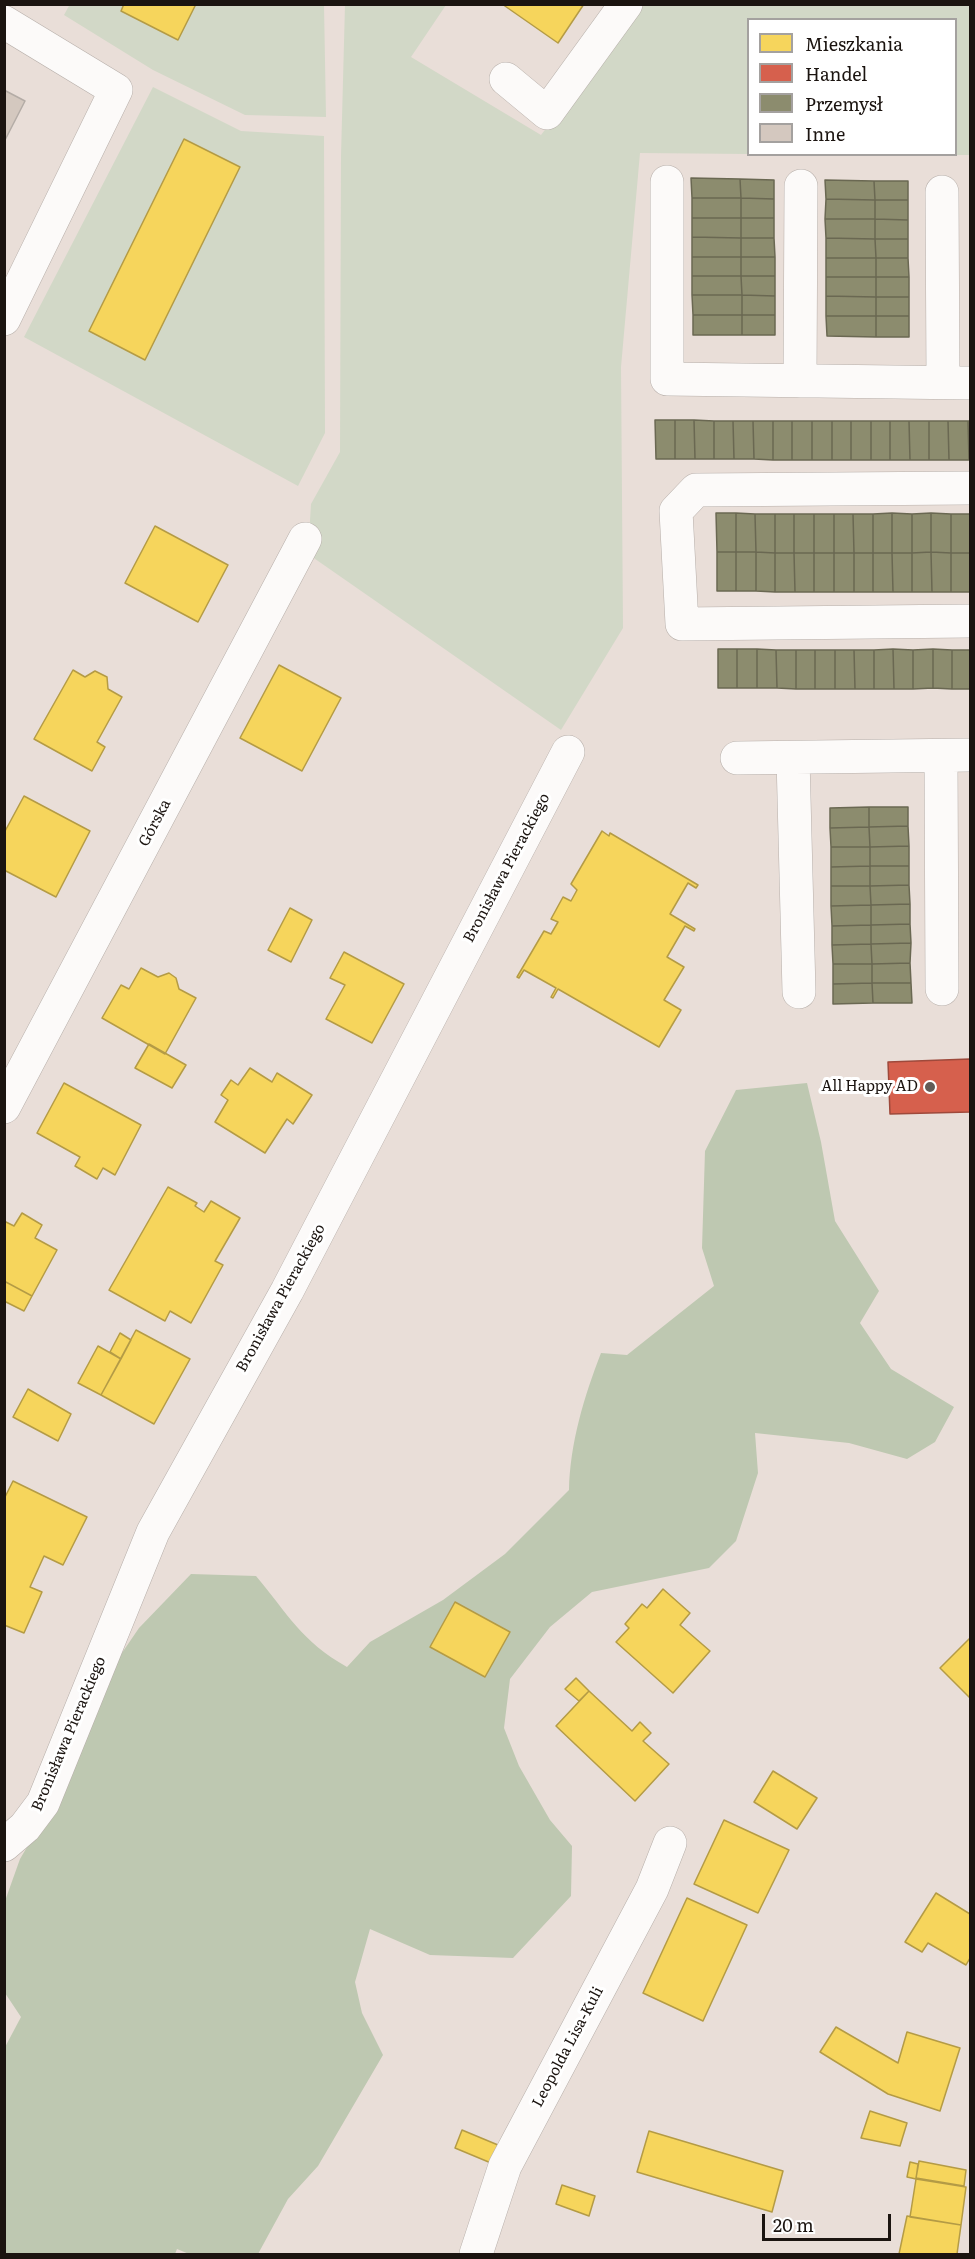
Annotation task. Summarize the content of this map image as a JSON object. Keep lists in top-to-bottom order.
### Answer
{
  "streets": {
    "street": ["Górska", "Bronisława Pierackiego", "Leopolda Lisa-Kuli"]
  },
  "places": ["All Happy AD"],
  "legend": [
    "Mieszkania",
    "Handel",
    "Przemysł",
    "Inne"
  ],
  "scale_bar": "20 m"
}
